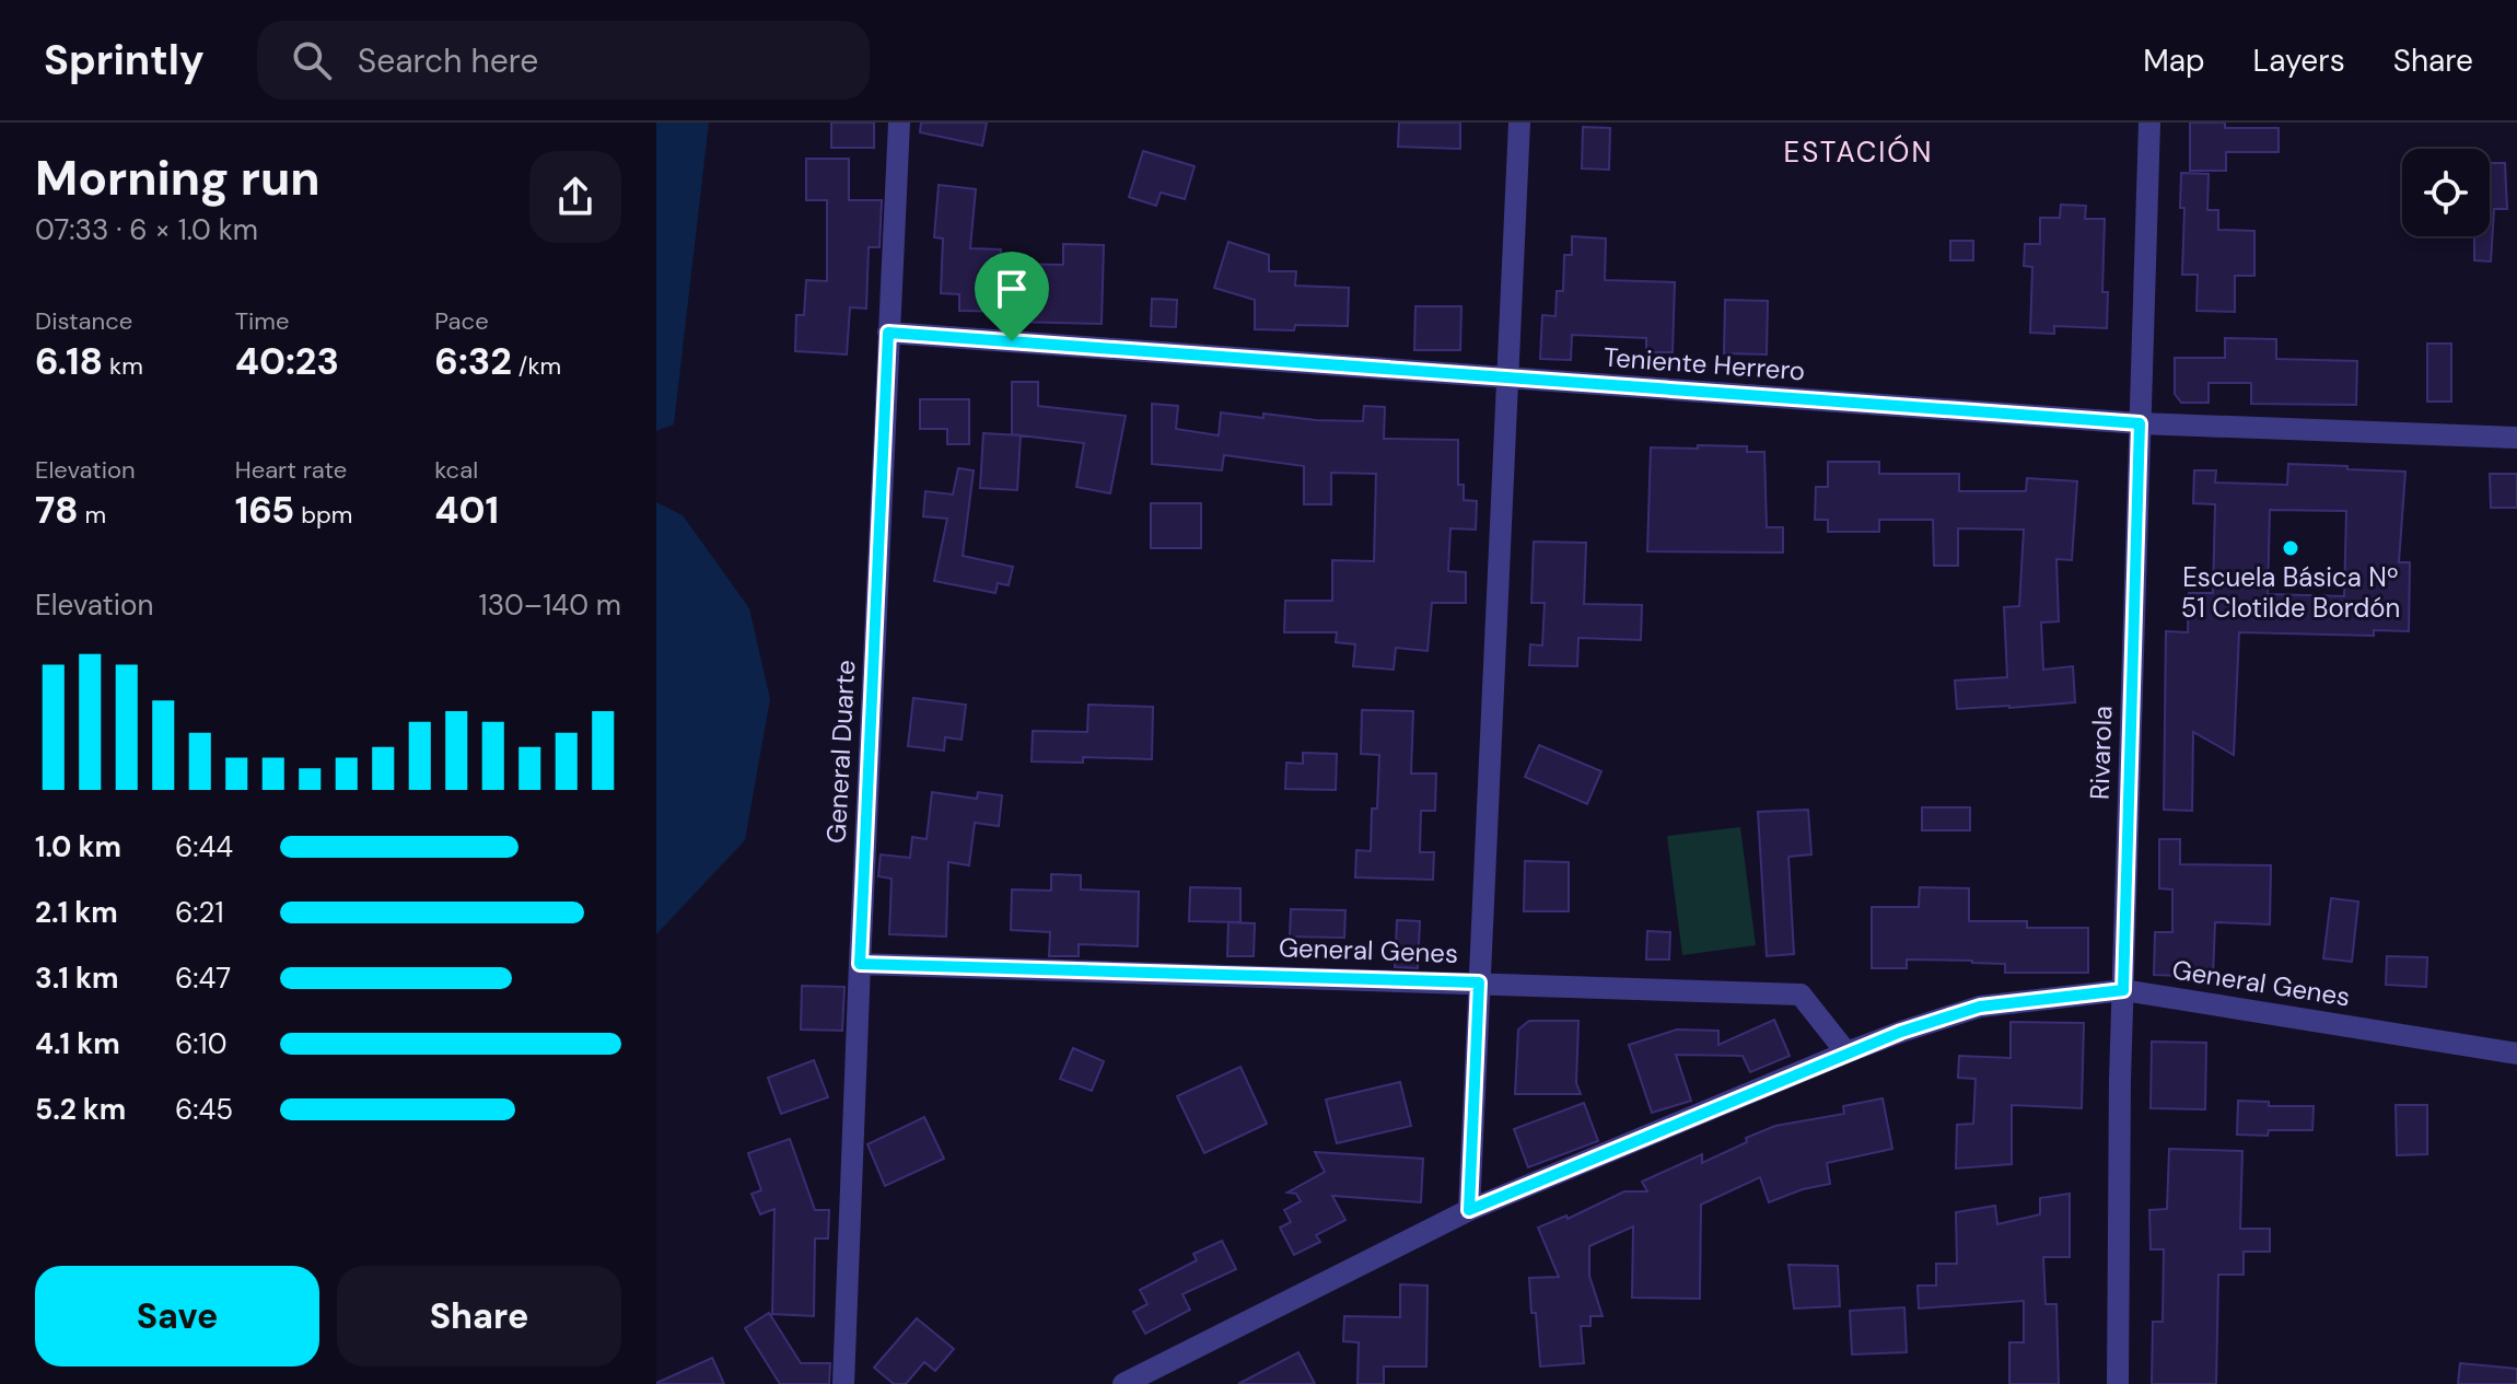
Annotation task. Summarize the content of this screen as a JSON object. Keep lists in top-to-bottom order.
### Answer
{
  "streets": {
    "street": [
      "Teniente Herrero",
      "General Duarte",
      "Rivarola",
      "General Genes"
    ]
  },
  "crossings": [
    ["Teniente Herrero", "General Duarte"],
    ["Teniente Herrero", "Rivarola"],
    ["General Duarte", "General Genes"],
    ["Rivarola", "General Genes"]
  ],
  "districts": ["ESTACIÓN"],
  "places": ["Escuela Básica Nº 51 Clotilde Bordón"],
  "page": {
    "header": "Sprintly",
    "search": "Search here",
    "nav": ["Map", "Layers", "Share"],
    "heading": ["Morning run", "07:33 · 6 × 1.0 km"],
    "stats": [
      ["Distance", "6.18 km"],
      ["Time", "40:23"],
      ["Pace", "6:32 /km"],
      ["Elevation", "78 m"],
      ["Heart rate", "165 bpm"],
      ["kcal", "401"]
    ],
    "chart": ["Elevation", "130–140 m"],
    "list": [
      {
        "name": "1.0 km",
        "note": "6:44"
      },
      {
        "name": "2.1 km",
        "note": "6:21"
      },
      {
        "name": "3.1 km",
        "note": "6:47"
      },
      {
        "name": "4.1 km",
        "note": "6:10"
      },
      {
        "name": "5.2 km",
        "note": "6:45"
      }
    ],
    "buttons": ["Save", "Share"]
  }
}
